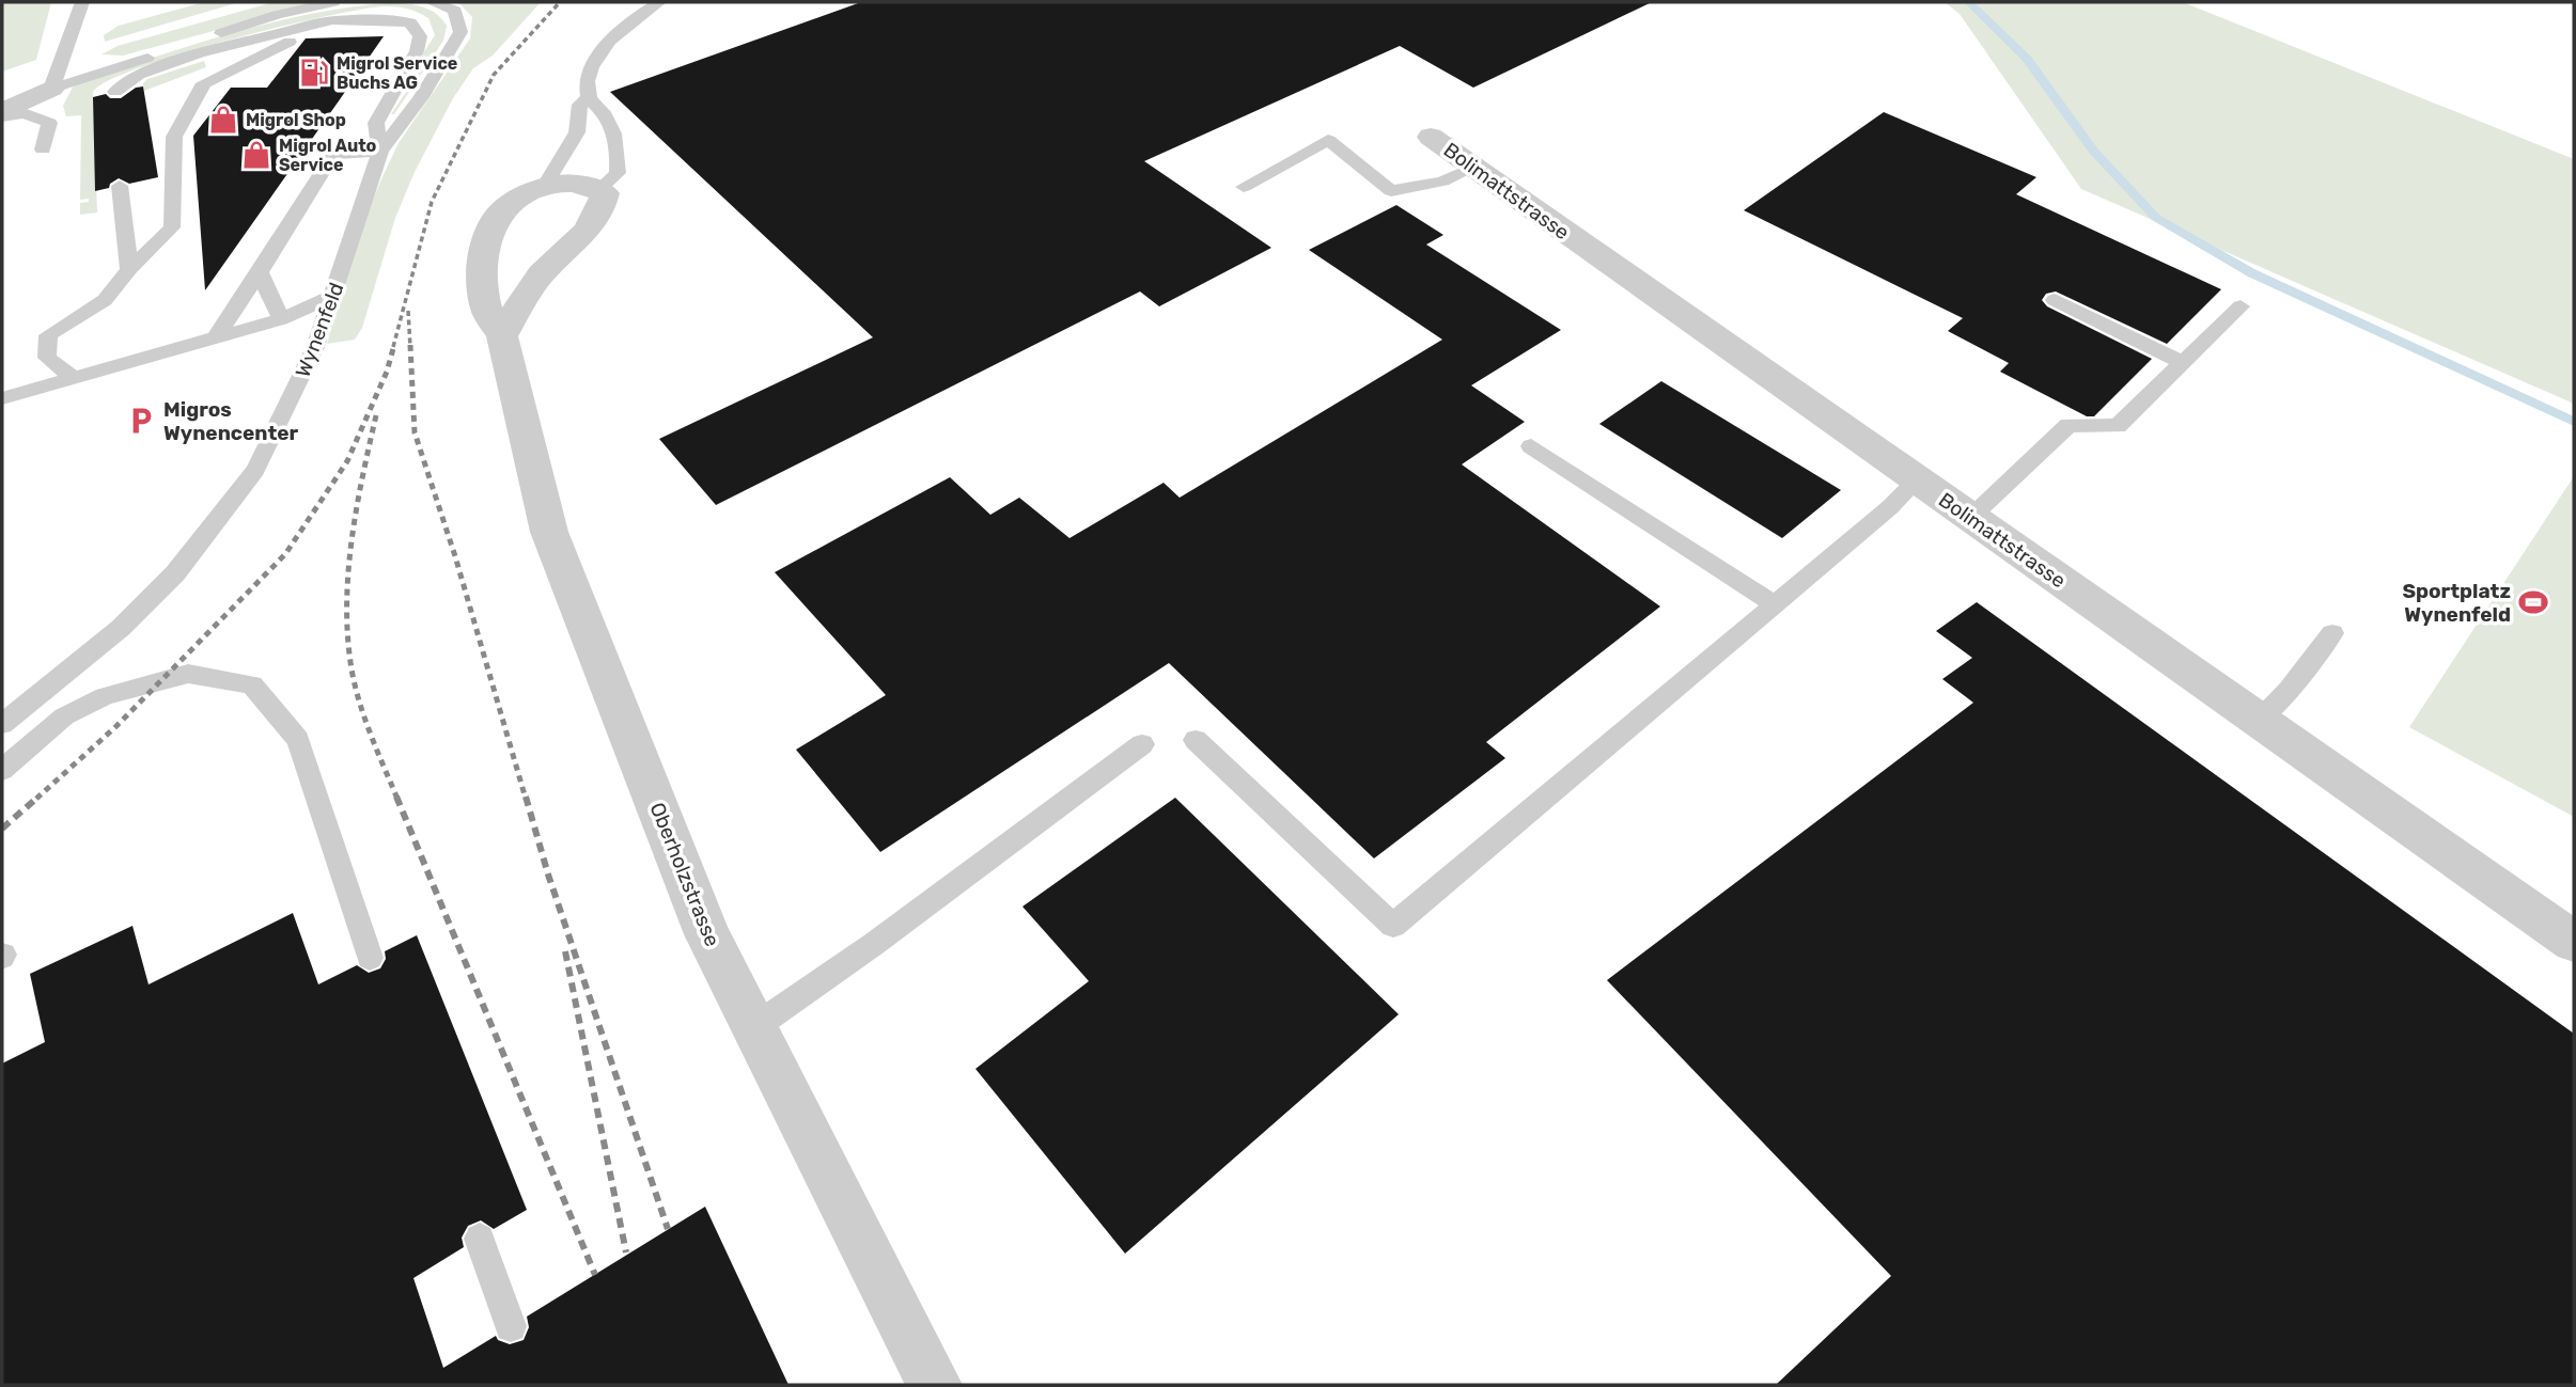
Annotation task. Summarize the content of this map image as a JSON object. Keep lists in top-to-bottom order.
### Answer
{
  "streets": {
    "street": ["Bolimattstrasse", "Oberholzstrasse"],
    "lane": ["Wynenfeld"]
  },
  "places": {
    "fuel station": ["Migrol Service Buchs AG"],
    "shop": ["Migrol Shop", "Migrol Auto Service"],
    "parking": ["Migros Wynencenter"],
    "sports": ["Sportplatz Wynenfeld"]
  }
}
